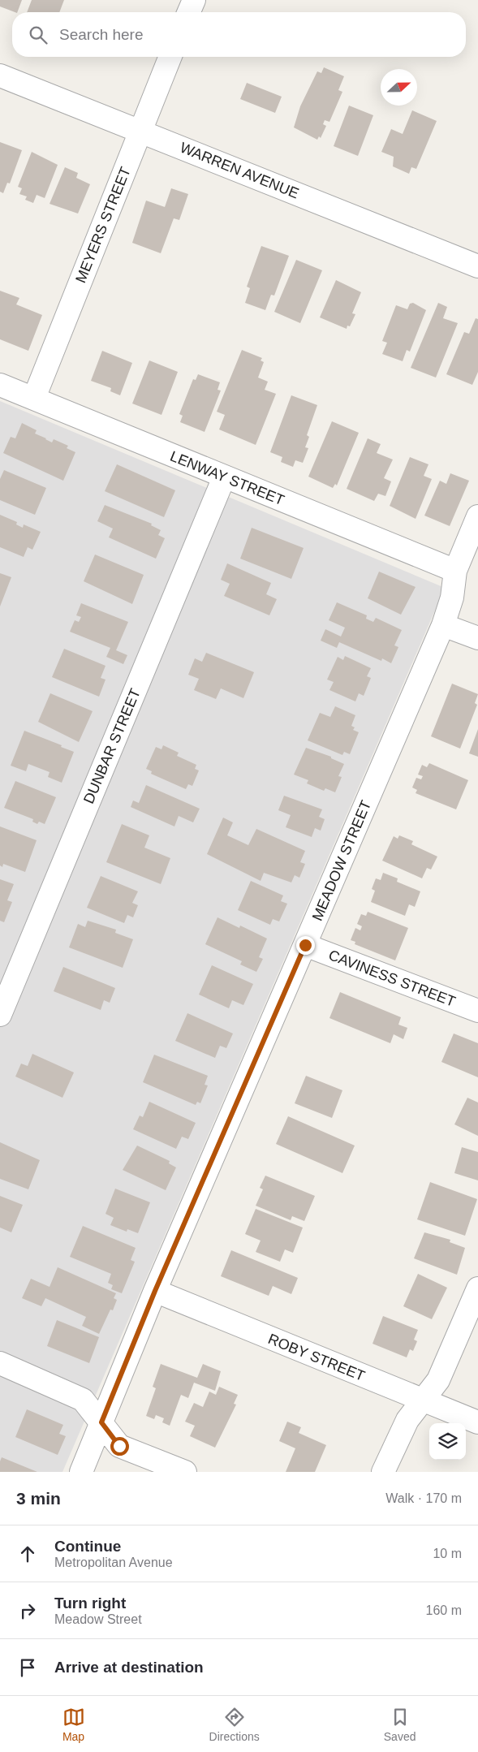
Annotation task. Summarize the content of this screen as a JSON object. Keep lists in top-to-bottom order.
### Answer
{
  "streets": {
    "street": [
      "WARREN AVENUE",
      "MEYERS STREET",
      "LENWAY STREET",
      "DUNBAR STREET",
      "MEADOW STREET",
      "CAVINESS STREET",
      "ROBY STREET"
    ]
  },
  "crossings": [
    ["WARREN AVENUE", "MEYERS STREET"],
    ["MEYERS STREET", "LENWAY STREET"],
    ["LENWAY STREET", "DUNBAR STREET"],
    ["LENWAY STREET", "MEADOW STREET"],
    ["MEADOW STREET", "CAVINESS STREET"],
    ["MEADOW STREET", "ROBY STREET"]
  ],
  "north": "right",
  "page": {
    "search": "Search here",
    "heading": ["3 min", "Walk · 170 m"],
    "list": [
      ["Continue", "Metropolitan Avenue", "10 m"],
      ["Turn right", "Meadow Street", "160 m"],
      "Arrive at destination"
    ],
    "nav": ["Map", "Directions", "Saved"]
  }
}
